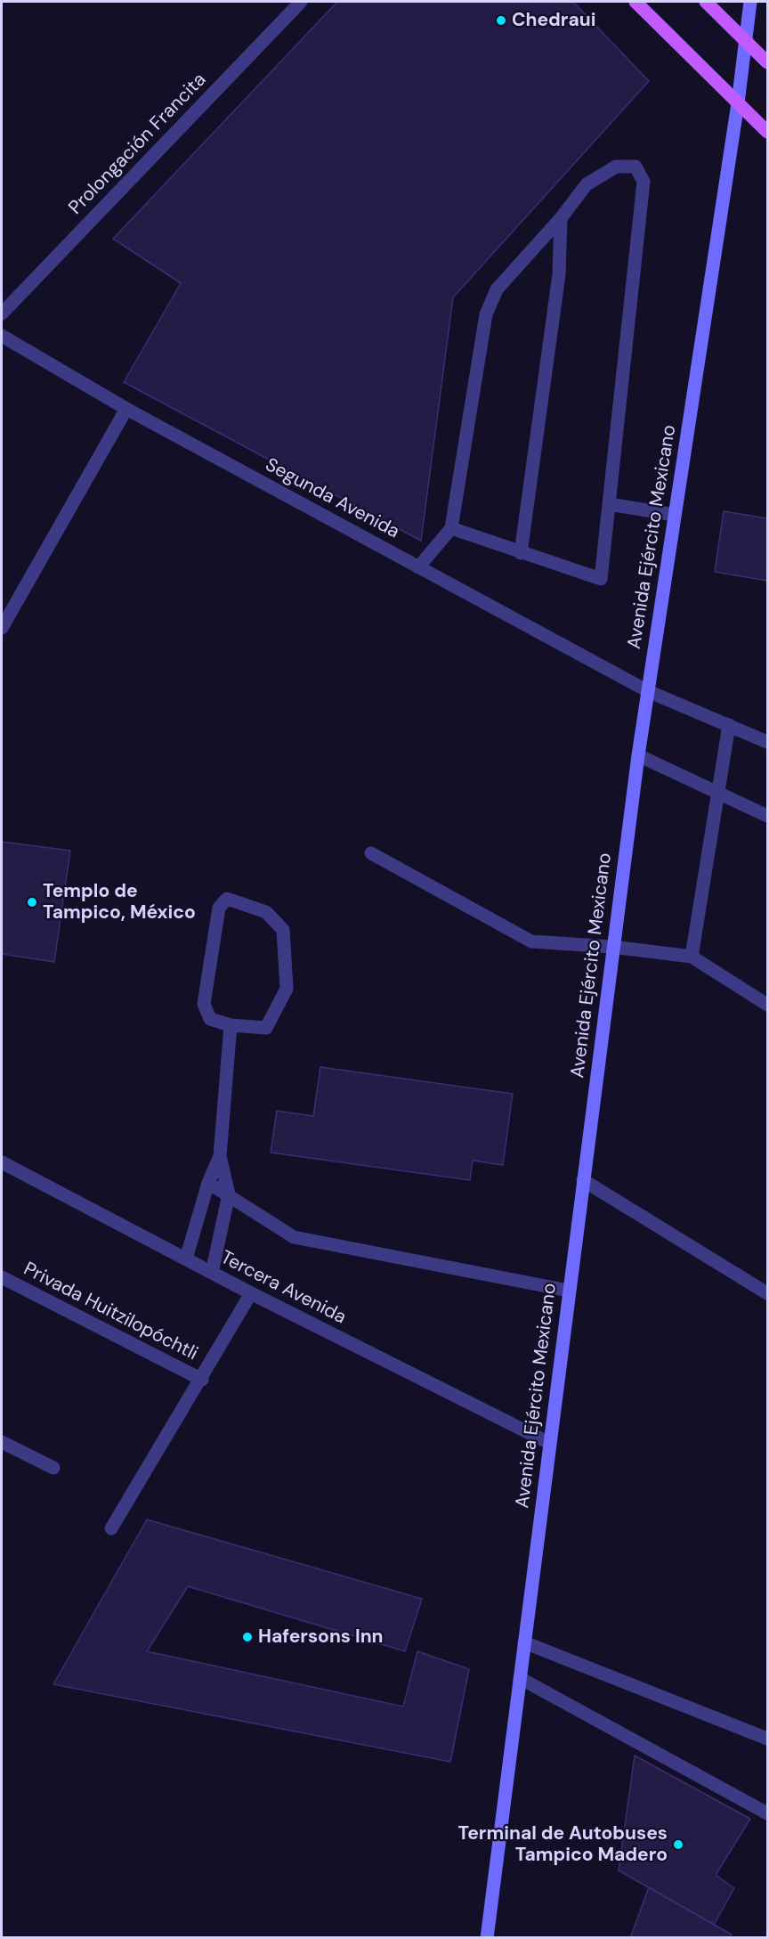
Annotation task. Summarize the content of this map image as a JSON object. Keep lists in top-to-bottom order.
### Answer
{
  "streets": {
    "main road": ["Avenida Ejército Mexicano"],
    "street": [
      "Prolongación Francita",
      "Segunda Avenida",
      "Tercera Avenida",
      "Privada Huitzilopóchtli"
    ]
  },
  "crossings": [
    ["Segunda Avenida", "Avenida Ejército Mexicano"],
    ["Avenida Ejército Mexicano", "Tercera Avenida"]
  ],
  "places": [
    "Chedraui",
    "Templo de Tampico, México",
    "Hafersons Inn",
    "Terminal de Autobuses Tampico Madero"
  ]
}
